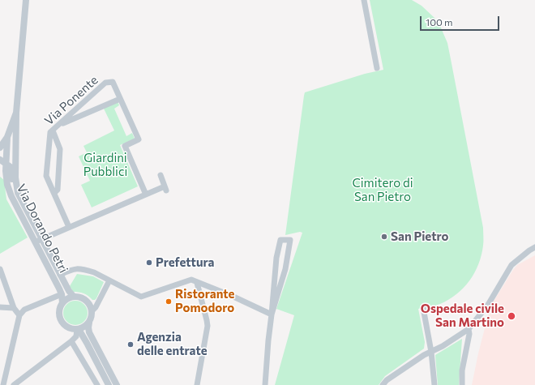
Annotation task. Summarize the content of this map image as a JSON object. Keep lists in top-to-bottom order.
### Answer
{
  "streets": {
    "street": ["Via Ponente", "Via Dorando Petri"]
  },
  "parks": ["Giardini Pubblici", "Cimitero di San Pietro"],
  "places": [
    "San Pietro",
    "Prefettura",
    "Ristorante Pomodoro",
    "Ospedale civile San Martino",
    "Agenzia delle entrate"
  ],
  "scale_bar": "100 m"
}
